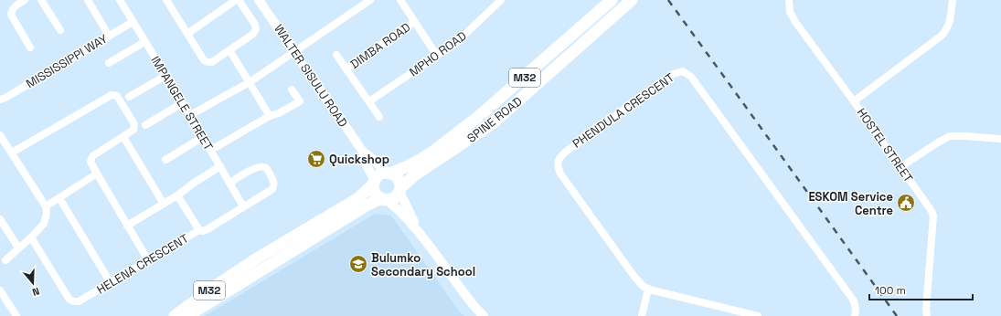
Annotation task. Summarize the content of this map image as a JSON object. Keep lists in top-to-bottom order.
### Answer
{
  "streets": {
    "main road": ["M32", "SPINE ROAD"],
    "street": [
      "DIMBA ROAD",
      "MPHO ROAD",
      "MISSISSIPPI WAY",
      "WALTER SISULU ROAD",
      "IMPANGELE STREET",
      "PHENDULA CRESCENT",
      "HOSTEL STREET",
      "HELENA CRESCENT"
    ]
  },
  "crossings": [
    ["MISSISSIPPI WAY", "IMPANGELE STREET"],
    ["WALTER SISULU ROAD", "SPINE ROAD"]
  ],
  "places": {
    "supermarket": ["Quickshop"],
    "public building": ["ESKOM Service Centre"],
    "school or university": ["Bulumko Secondary School"]
  },
  "scale_bar": "100 m",
  "north": "bottom"
}
